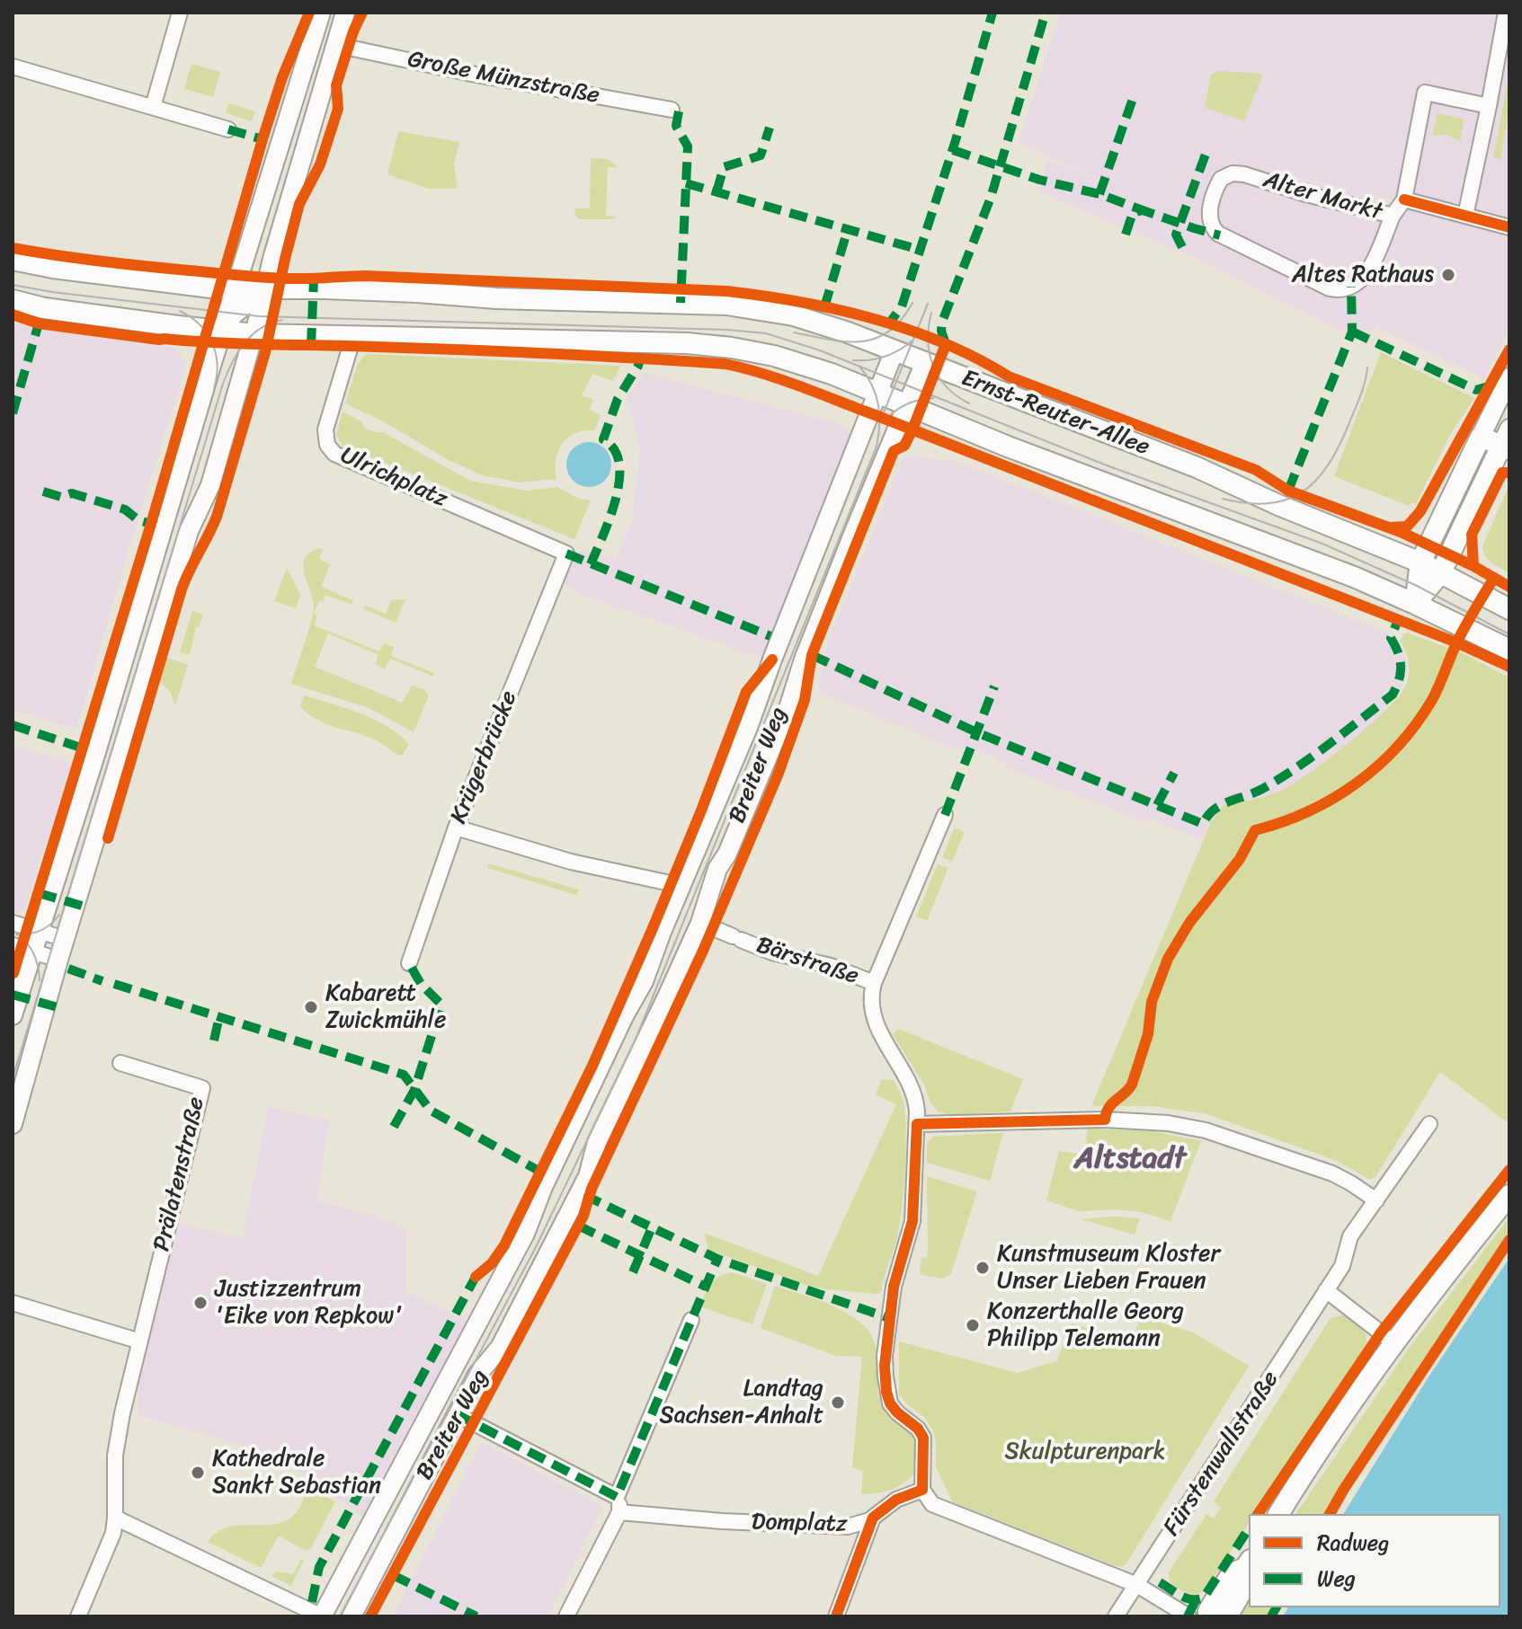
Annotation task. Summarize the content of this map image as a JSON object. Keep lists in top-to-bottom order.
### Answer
{
  "streets": {
    "main road": ["Ernst-Reuter-Allee"],
    "street": [
      "Große Münzstraße",
      "Alter Markt",
      "Ulrichplatz",
      "Krügerbrücke",
      "Breiter Weg",
      "Bärstraße",
      "Prälatenstraße",
      "Fürstenwallstraße",
      "Domplatz"
    ]
  },
  "crossings": [
    ["Ernst-Reuter-Allee", "Ulrichplatz"],
    ["Ernst-Reuter-Allee", "Breiter Weg"],
    ["Ulrichplatz", "Krügerbrücke"],
    ["Breiter Weg", "Bärstraße"]
  ],
  "districts": ["Altstadt"],
  "parks": ["Skulpturenpark"],
  "places": [
    "Altes Rathaus",
    "Kabarett Zwickmühle",
    "Kunstmuseum Kloster Unser Lieben Frauen",
    "Justizzentrum 'Eike von Repkow'",
    "Konzerthalle Georg Philipp Telemann",
    "Landtag Sachsen-Anhalt",
    "Kathedrale Sankt Sebastian"
  ],
  "legend": ["Radweg", "Weg"]
}
